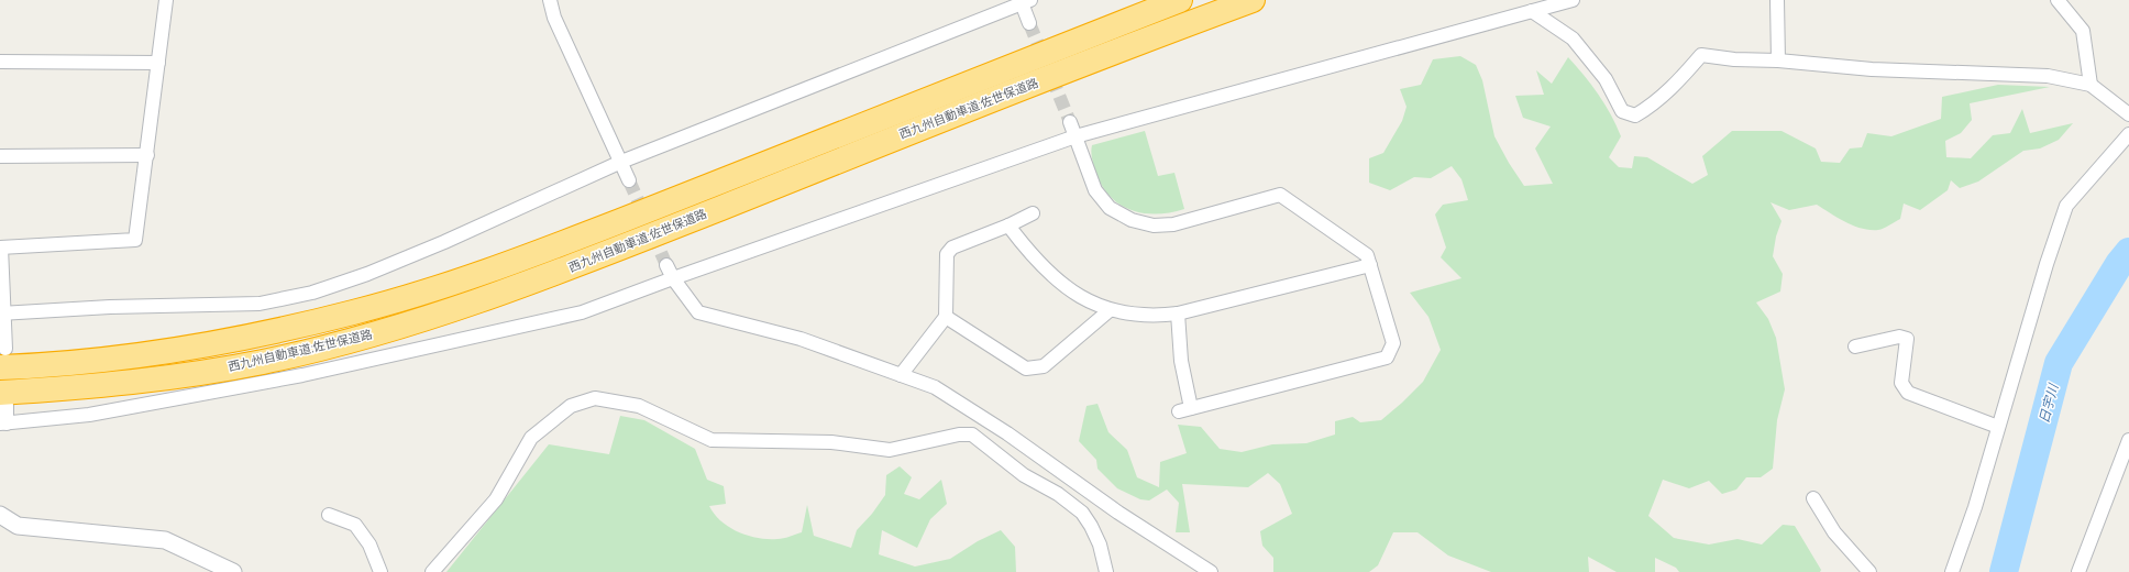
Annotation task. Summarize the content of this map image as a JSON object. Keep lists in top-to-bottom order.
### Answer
{
  "streets": {
    "highway": ["西九州自動車道;佐世保道路"]
  },
  "water": ["日宇川"]
}
